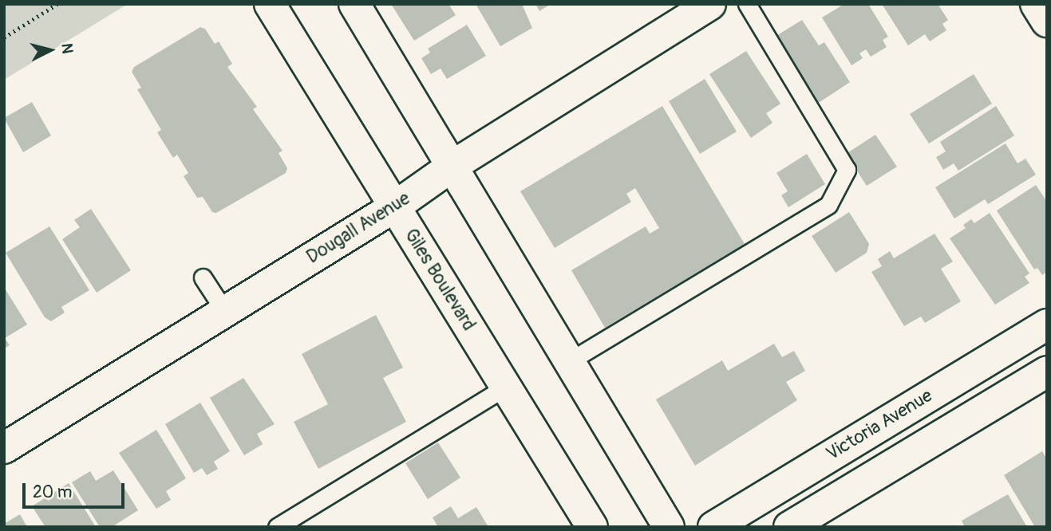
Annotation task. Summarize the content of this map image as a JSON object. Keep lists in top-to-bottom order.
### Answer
{
  "streets": {
    "street": ["Dougall Avenue", "Giles Boulevard", "Victoria Avenue"]
  },
  "crossings": [
    ["Dougall Avenue", "Giles Boulevard"]
  ],
  "scale_bar": "20 m",
  "north": "right"
}
